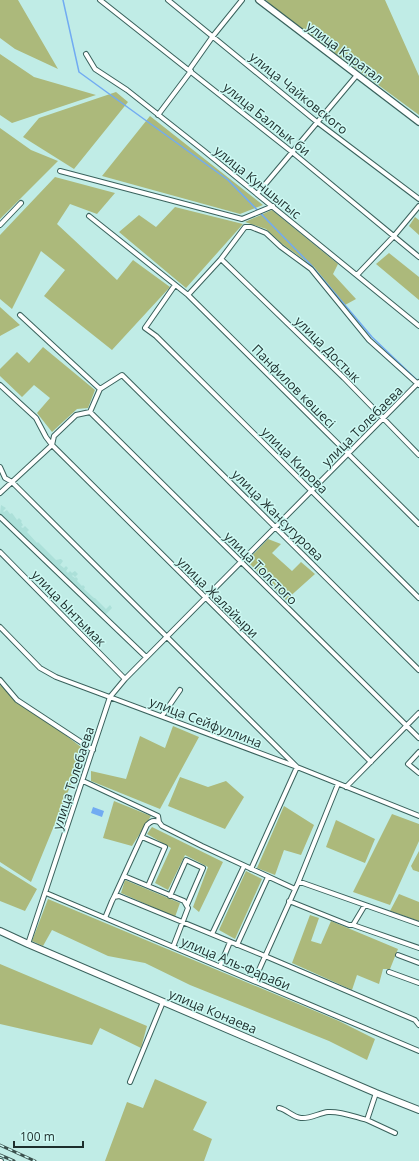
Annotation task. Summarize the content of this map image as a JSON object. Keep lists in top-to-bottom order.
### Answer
{
  "streets": {
    "main road": ["улица Конаева"],
    "street": [
      "улица Каратал",
      "улица Чайковского",
      "улица Балпык би",
      "улица Куншыгыс",
      "улица Достык",
      "Панфилов көшесі",
      "улица Толебаева",
      "улица Кирова",
      "улица Жансугурова",
      "улица Толстого",
      "улица Жалайыри",
      "улица Ынтымак",
      "улица Сейфуллина",
      "улица Аль-Фараби"
    ]
  },
  "crossings": [
    ["улица Достык", "улица Толебаева"],
    ["Панфилов көшесі", "улица Толебаева"],
    ["Панфилов көшесі", "улица Кирова"],
    ["улица Толебаева", "улица Кирова"],
    ["улица Толебаева", "улица Жансугурова"],
    ["улица Толебаева", "улица Толстого"],
    ["улица Толебаева", "улица Жалайыри"],
    ["улица Толебаева", "улица Ынтымак"],
    ["улица Толебаева", "улица Сейфуллина"],
    ["улица Толебаева", "улица Аль-Фараби"],
    ["улица Толебаева", "улица Конаева"]
  ],
  "scale_bar": "100 m"
}
